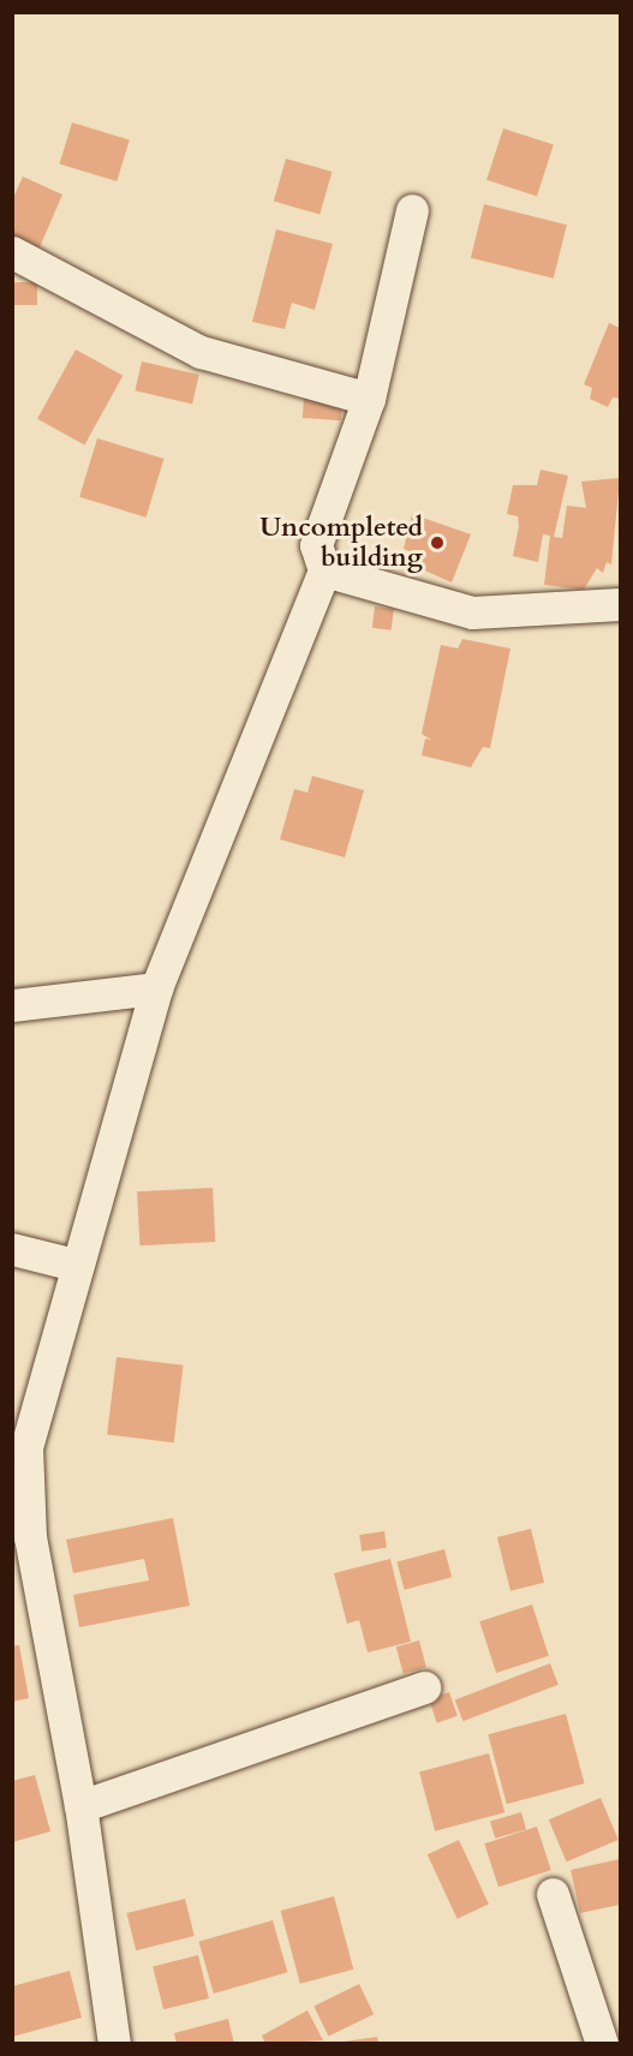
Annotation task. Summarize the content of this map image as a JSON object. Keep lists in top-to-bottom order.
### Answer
{
  "places": ["Uncompleted building"]
}
